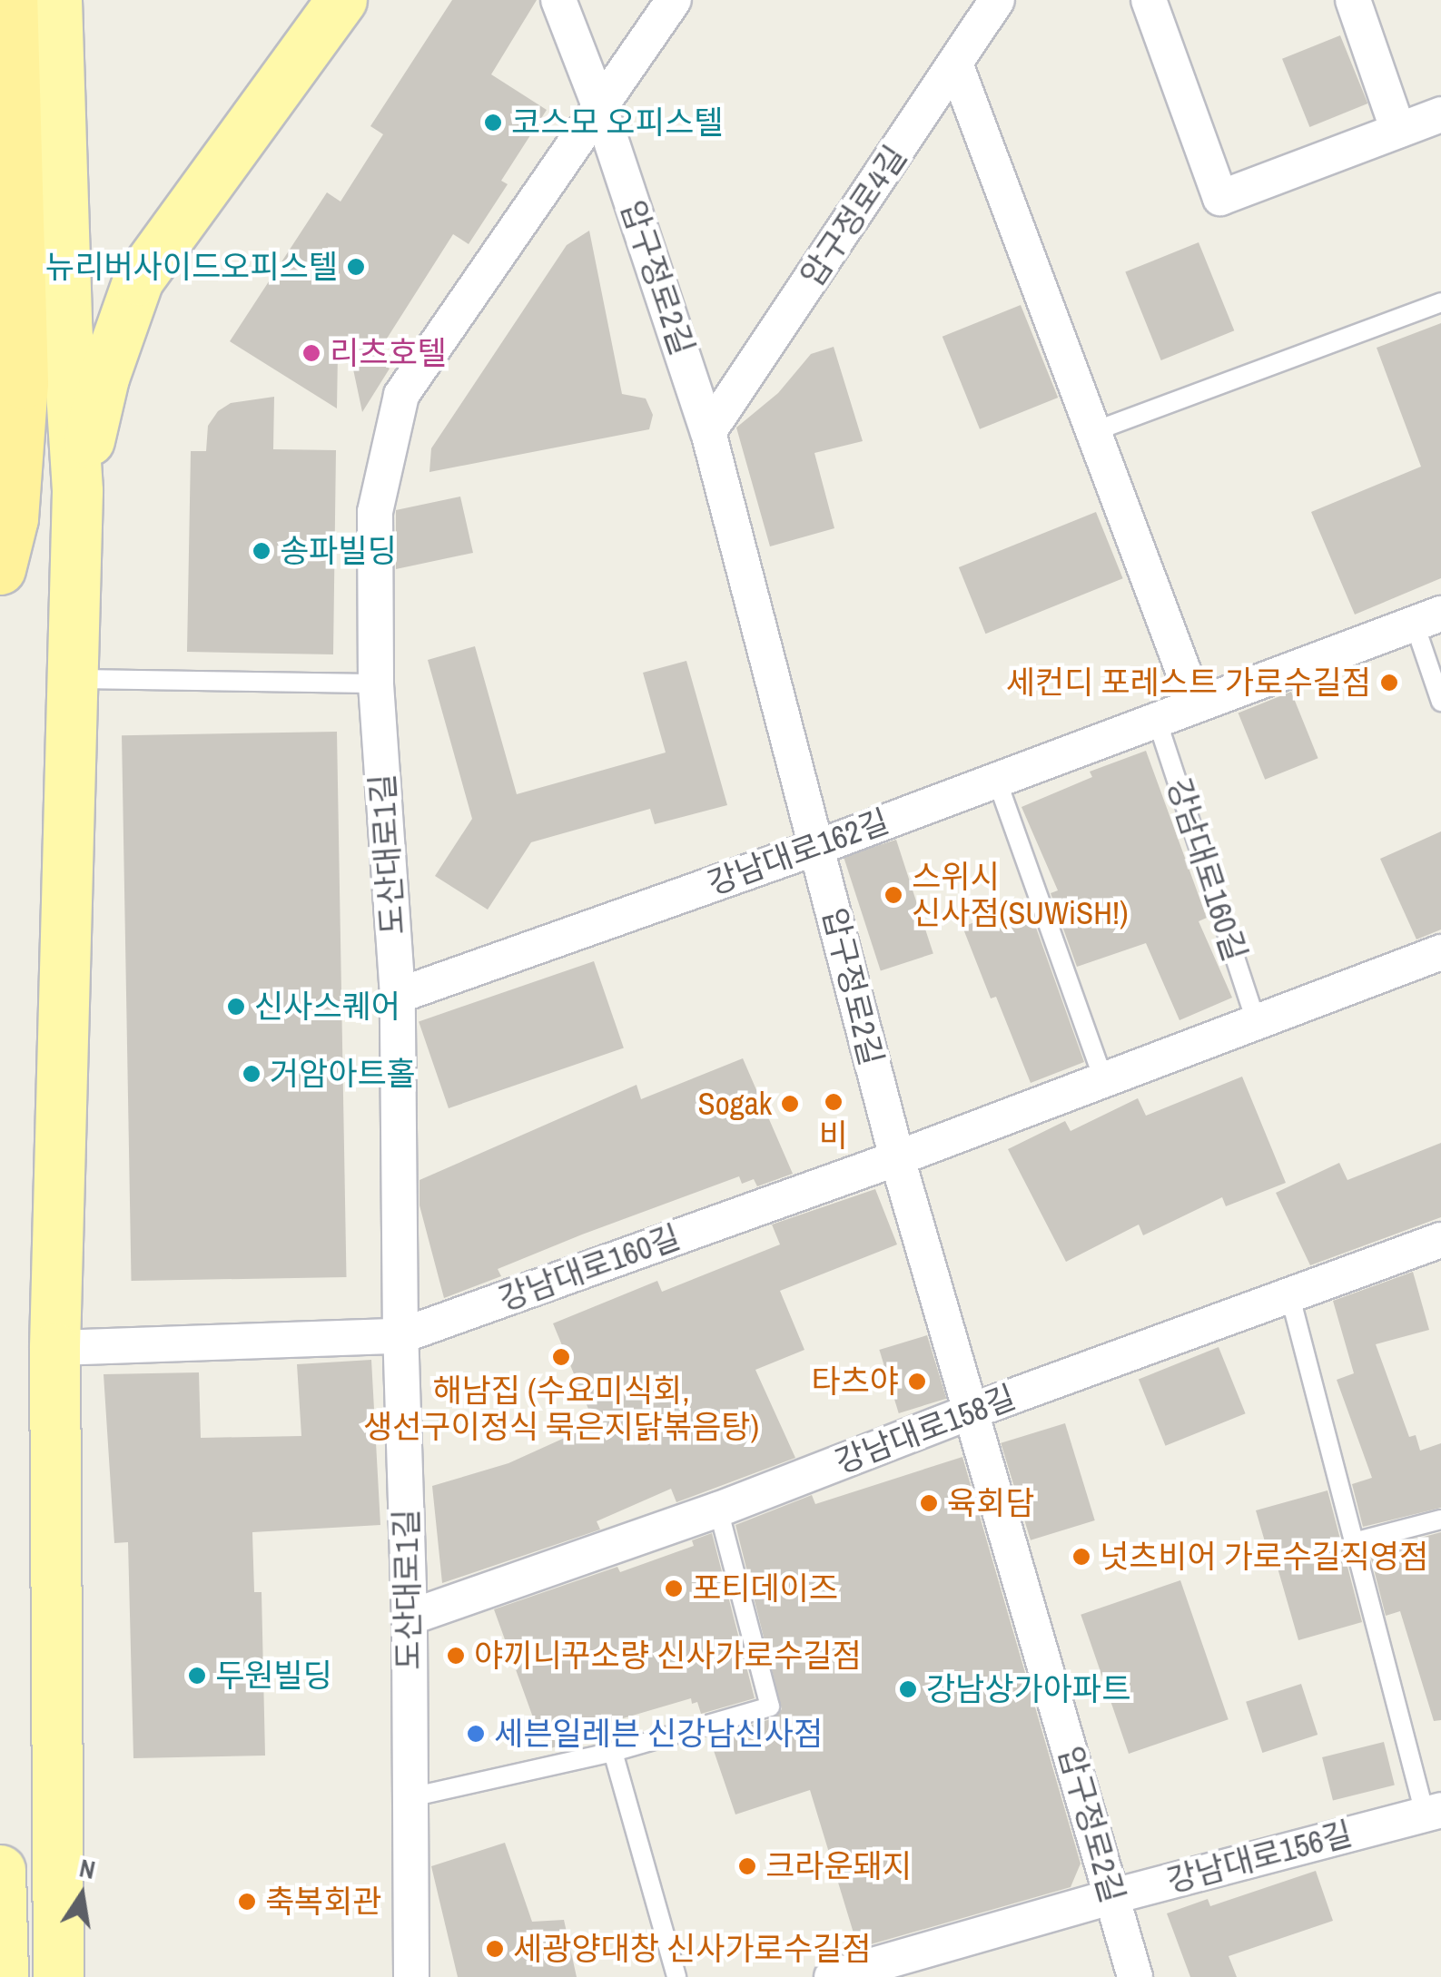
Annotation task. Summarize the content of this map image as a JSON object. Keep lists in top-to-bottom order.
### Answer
{
  "streets": {
    "street": [
      "압구정로4길",
      "압구정로2길",
      "강남대로162길",
      "도산대로1길",
      "강남대로160길",
      "강남대로158길",
      "강남대로156길"
    ]
  },
  "crossings": [
    ["압구정로4길", "압구정로2길"],
    ["압구정로2길", "강남대로162길"],
    ["압구정로2길", "도산대로1길"],
    ["압구정로2길", "강남대로160길"],
    ["압구정로2길", "강남대로158길"],
    ["압구정로2길", "강남대로156길"],
    ["강남대로162길", "도산대로1길"],
    ["강남대로162길", "강남대로160길"],
    ["도산대로1길", "강남대로160길"],
    ["도산대로1길", "강남대로158길"],
    ["강남대로158길", "강남대로156길"]
  ],
  "places": [
    "코스모 오피스텔",
    "뉴리버사이드오피스텔",
    "리츠호텔",
    "송파빌딩",
    "세컨디 포레스트 가로수길점",
    "스위시 신사점(SUWiSH!)",
    "신사스퀘어",
    "거암아트홀",
    "비",
    "Sogak",
    "해남집 (수요미식회, 생선구이정식 묵은지닭볶음탕)",
    "타츠야",
    "육회담",
    "넛츠비어 가로수길직영점",
    "포티데이즈",
    "야끼니꾸소량 신사가로수길점",
    "두원빌딩",
    "강남상가아파트",
    "세븐일레븐 신강남신사점",
    "크라운돼지",
    "축복회관",
    "세광양대창 신사가로수길점"
  ],
  "north": "top"
}
